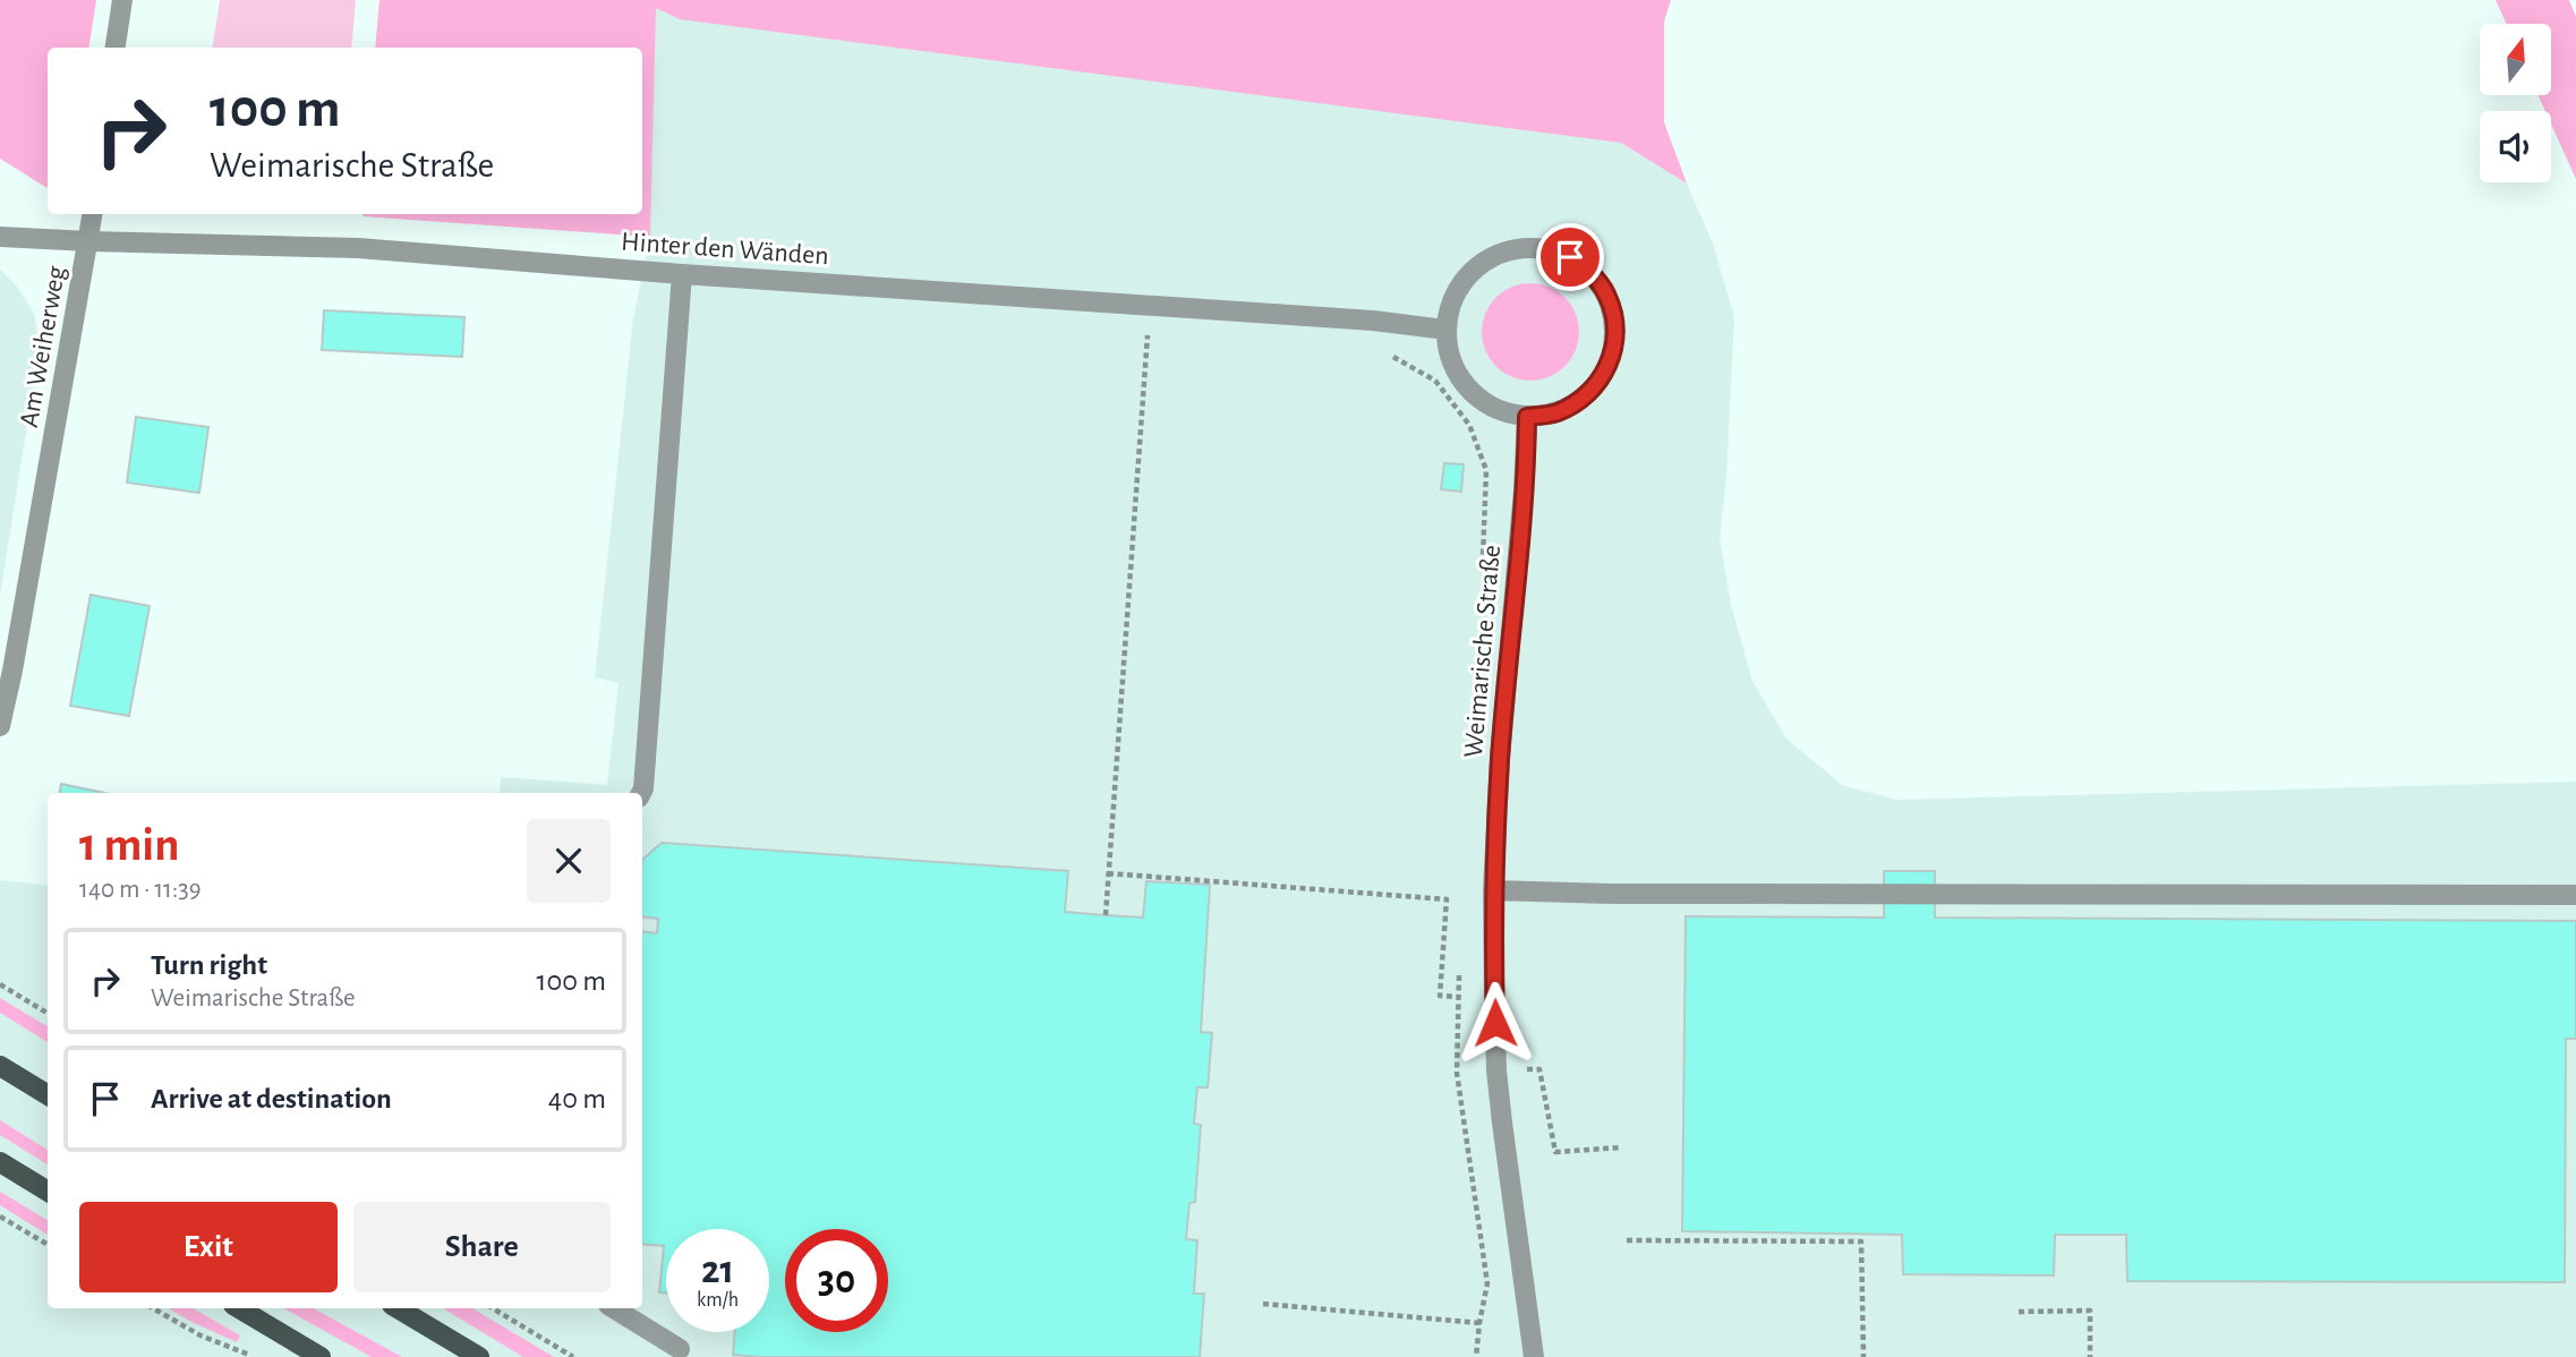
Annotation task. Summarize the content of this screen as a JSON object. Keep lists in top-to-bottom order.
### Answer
{
  "streets": {
    "street": ["Hinter den Wänden", "Am Weiherweg", "Weimarische Straße"]
  },
  "crossings": [
    ["Hinter den Wänden", "Am Weiherweg"],
    ["Hinter den Wänden", "Weimarische Straße"]
  ],
  "north": "top",
  "page": {
    "turn": ["100 m", "Weimarische Straße"],
    "heading": ["1 min", "140 m · 11:39"],
    "list": [
      {
        "name": "Turn right",
        "note": "Weimarische Straße",
        "value": "100 m"
      },
      {
        "name": "Arrive at destination",
        "value": "40 m"
      }
    ],
    "buttons": ["Exit", "Share"],
    "speed": "21 km/h",
    "limit": "30"
  }
}
